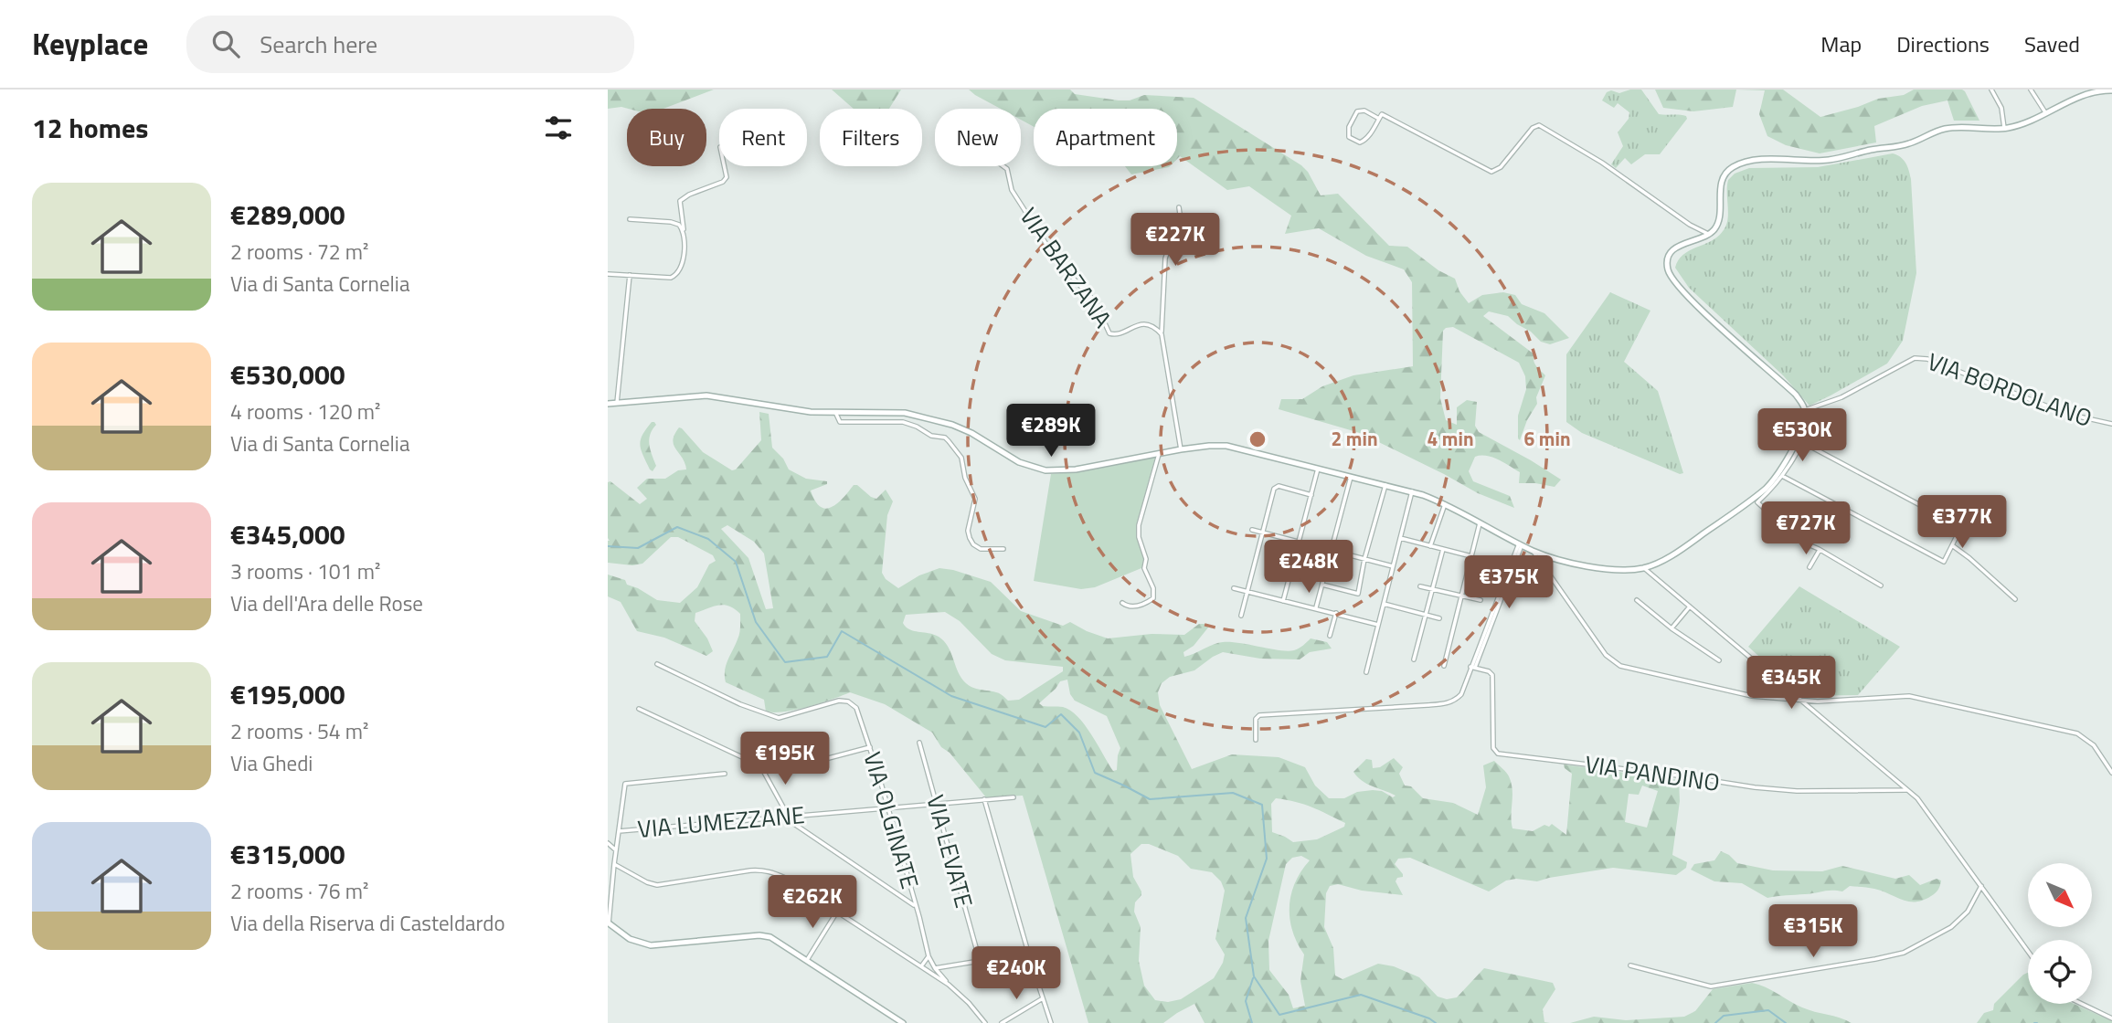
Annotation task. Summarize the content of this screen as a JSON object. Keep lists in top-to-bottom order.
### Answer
{
  "streets": {
    "street": [
      "VIA BARZANA",
      "VIA BORDOLANO",
      "VIA PANDINO",
      "VIA OLGINATE",
      "VIA LUMEZZANE",
      "VIA LEVATE"
    ]
  },
  "crossings": [
    ["VIA OLGINATE", "VIA LUMEZZANE"],
    ["VIA OLGINATE", "VIA LEVATE"],
    ["VIA LUMEZZANE", "VIA LEVATE"]
  ],
  "north": "bottom right",
  "page": {
    "header": "Keyplace",
    "search": "Search here",
    "nav": ["Map", "Directions", "Saved"],
    "heading": "12 homes",
    "chip": [
      "Buy",
      "Rent",
      "Filters",
      "New",
      "Apartment"
    ],
    "list": [
      {
        "name": "€289,000",
        "note": "2 rooms · 72 m² · Via di Santa Cornelia"
      },
      {
        "name": "€530,000",
        "note": "4 rooms · 120 m² · Via di Santa Cornelia"
      },
      {
        "name": "€345,000",
        "note": "3 rooms · 101 m² · Via dell'Ara delle Rose"
      },
      {
        "name": "€195,000",
        "note": "2 rooms · 54 m² · Via Ghedi"
      },
      {
        "name": "€315,000",
        "note": "2 rooms · 76 m² · Via della Riserva di Casteldardo"
      }
    ],
    "price": [
      "€227K",
      "€289K",
      "€530K",
      "€377K",
      "€727K",
      "€248K",
      "€375K",
      "€345K",
      "€195K",
      "€262K",
      "€315K",
      "€240K"
    ]
  },
  "rings": ["2 min", "4 min", "6 min"]
}
